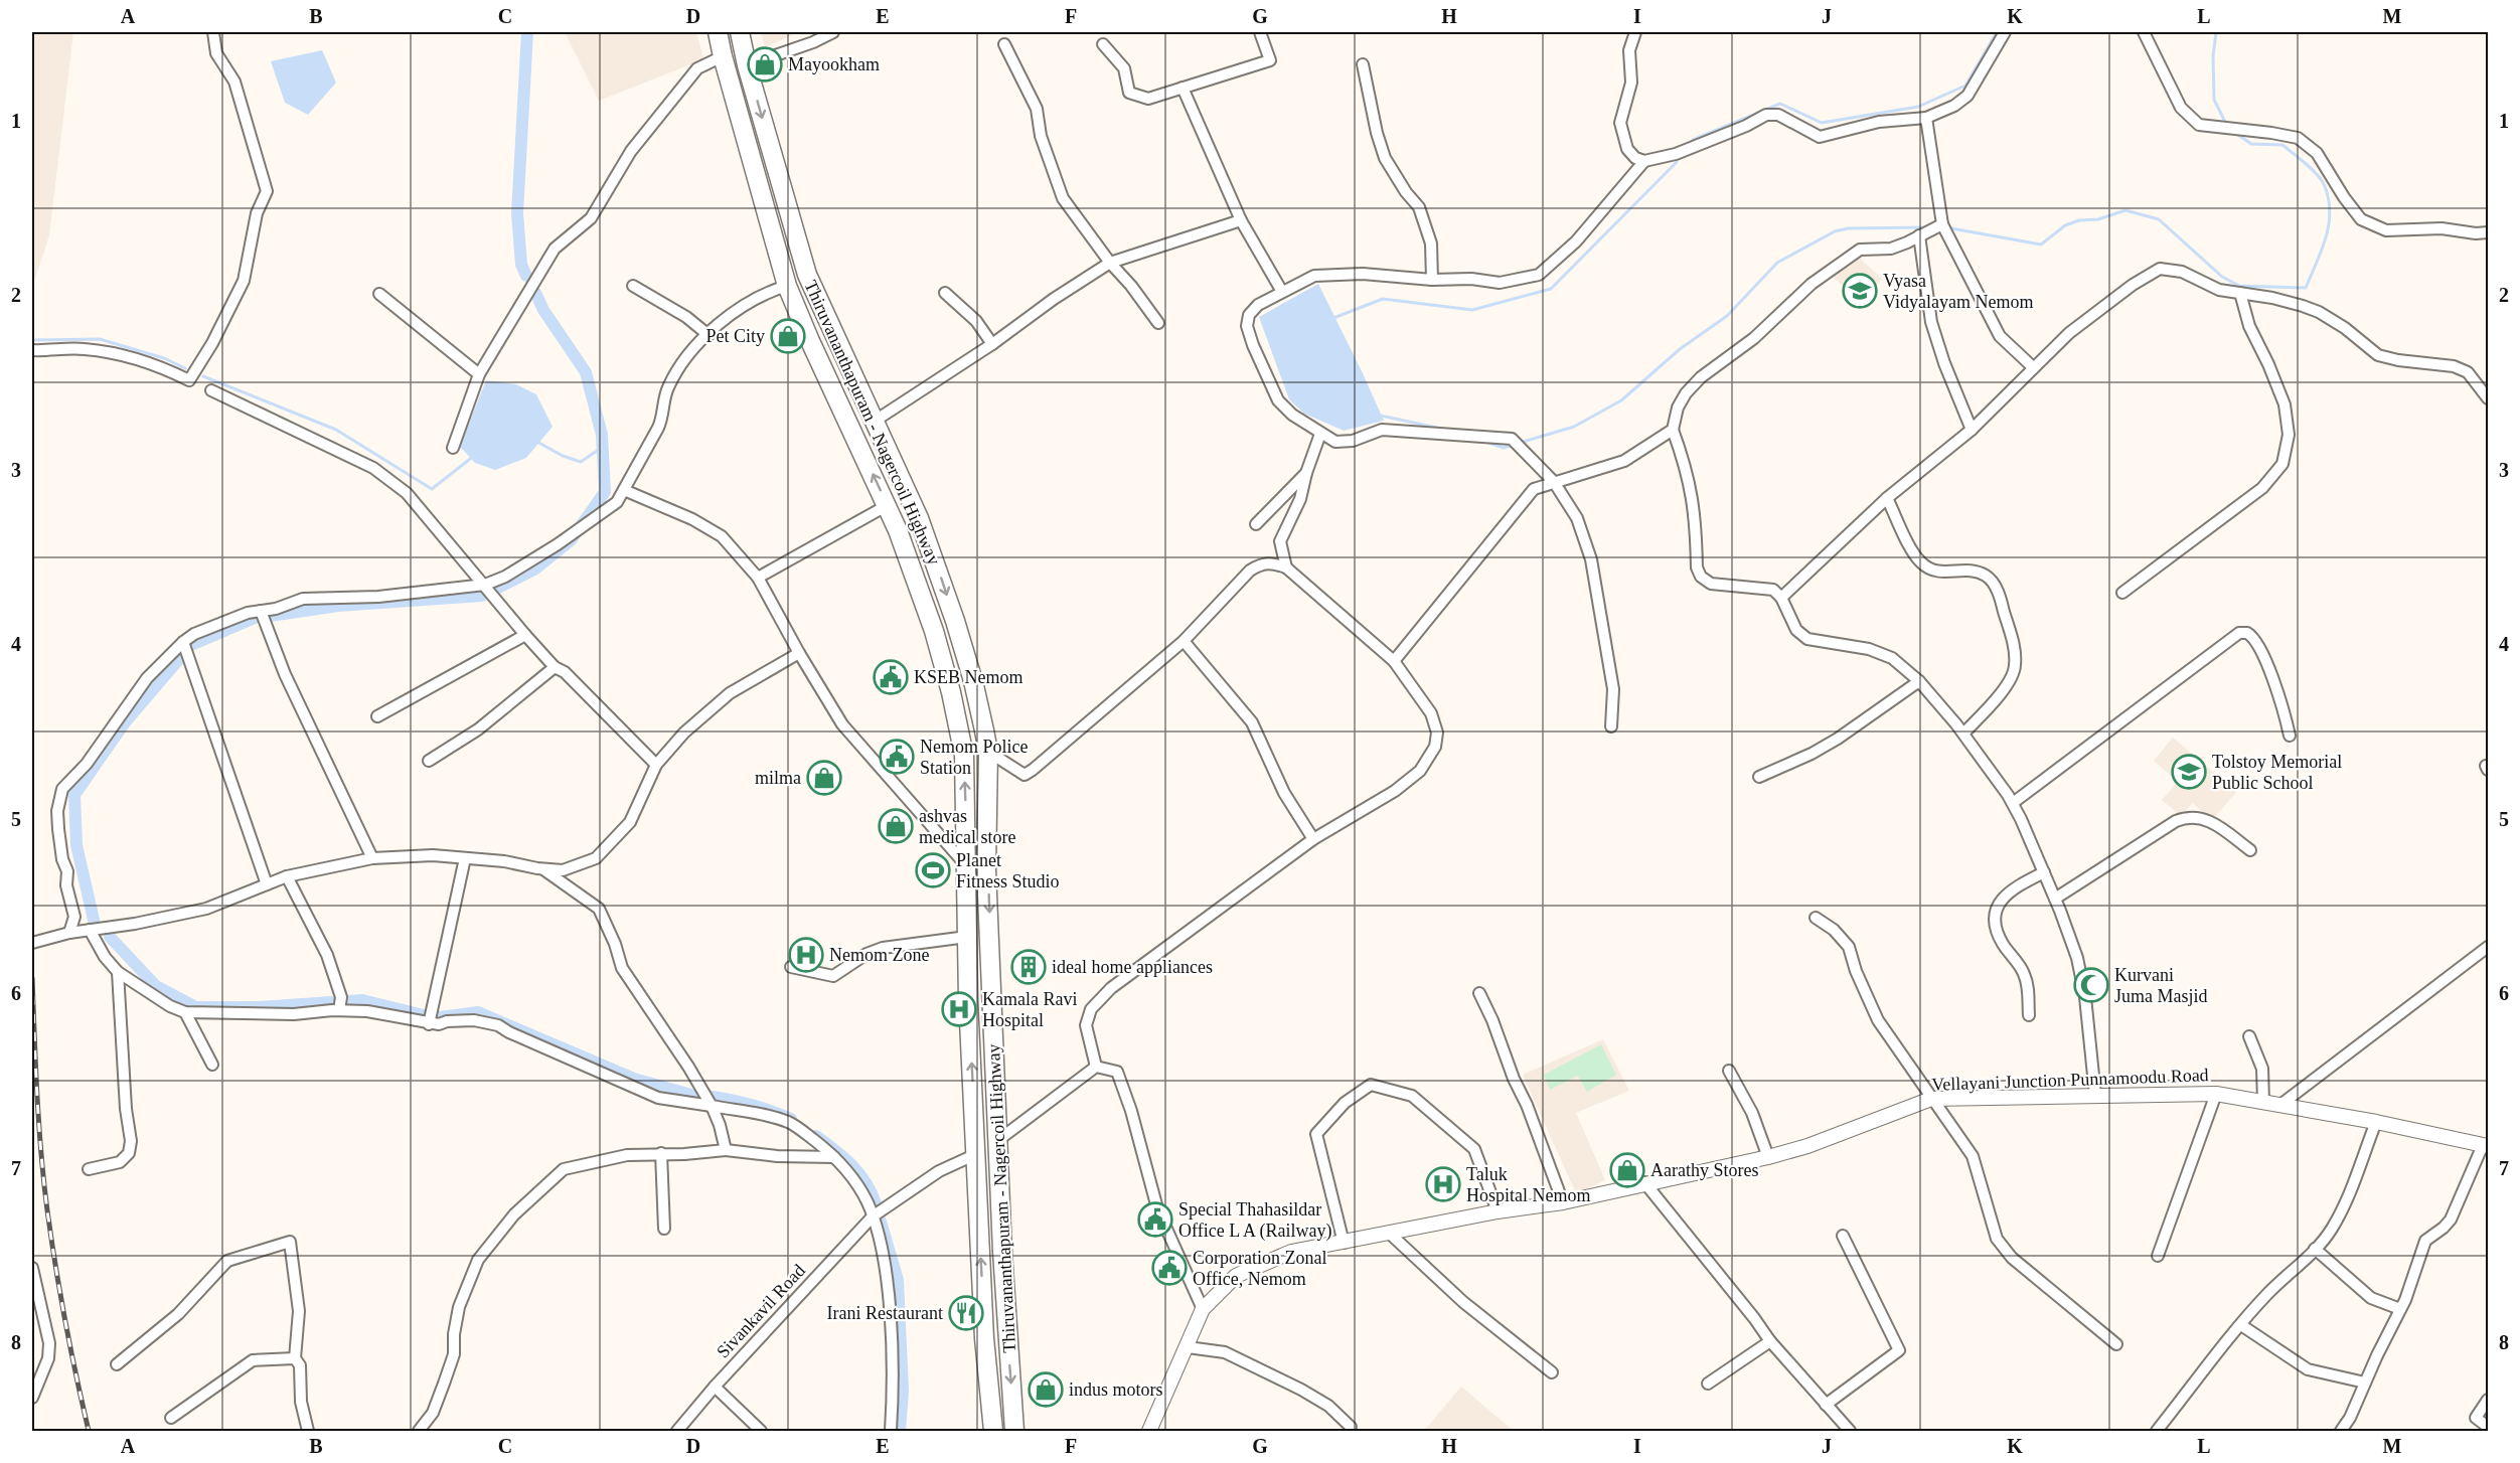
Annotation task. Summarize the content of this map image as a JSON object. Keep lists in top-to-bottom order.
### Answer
{
  "streets": {
    "main road": ["Thiruvananthapuram - Nagercoil Highway"],
    "street": ["Vellayani Junction Punnamoodu Road", "Sivankavil Road"]
  },
  "crossings": [
    ["Thiruvananthapuram - Nagercoil Highway", "Sivankavil Road"]
  ],
  "places": {
    "shop": [
      "Mayookham",
      "Pet City",
      "milma",
      "ashvas medical store",
      "Aarathy Stores",
      "indus motors"
    ],
    "school or university": ["Vyasa Vidyalayam Nemom", "Tolstoy Memorial Public School"],
    "public building": [
      "KSEB Nemom",
      "Nemom Police Station",
      "Special Thahasildar Office L A (Railway)",
      "Corporation Zonal Office, Nemom"
    ],
    "sports": ["Planet Fitness Studio"],
    "hospital": ["Nemom Zone", "Kamala Ravi Hospital", "Taluk Hospital Nemom"],
    "building": ["ideal home appliances"],
    "mosque": ["Kurvani Juma Masjid"],
    "restaurant": ["Irani Restaurant"]
  },
  "grid": {
    "columns": [
      "A",
      "B",
      "C",
      "D",
      "E",
      "F",
      "G",
      "H",
      "I",
      "J",
      "K",
      "L",
      "M"
    ],
    "rows": [
      "1",
      "2",
      "3",
      "4",
      "5",
      "6",
      "7",
      "8"
    ]
  }
}
